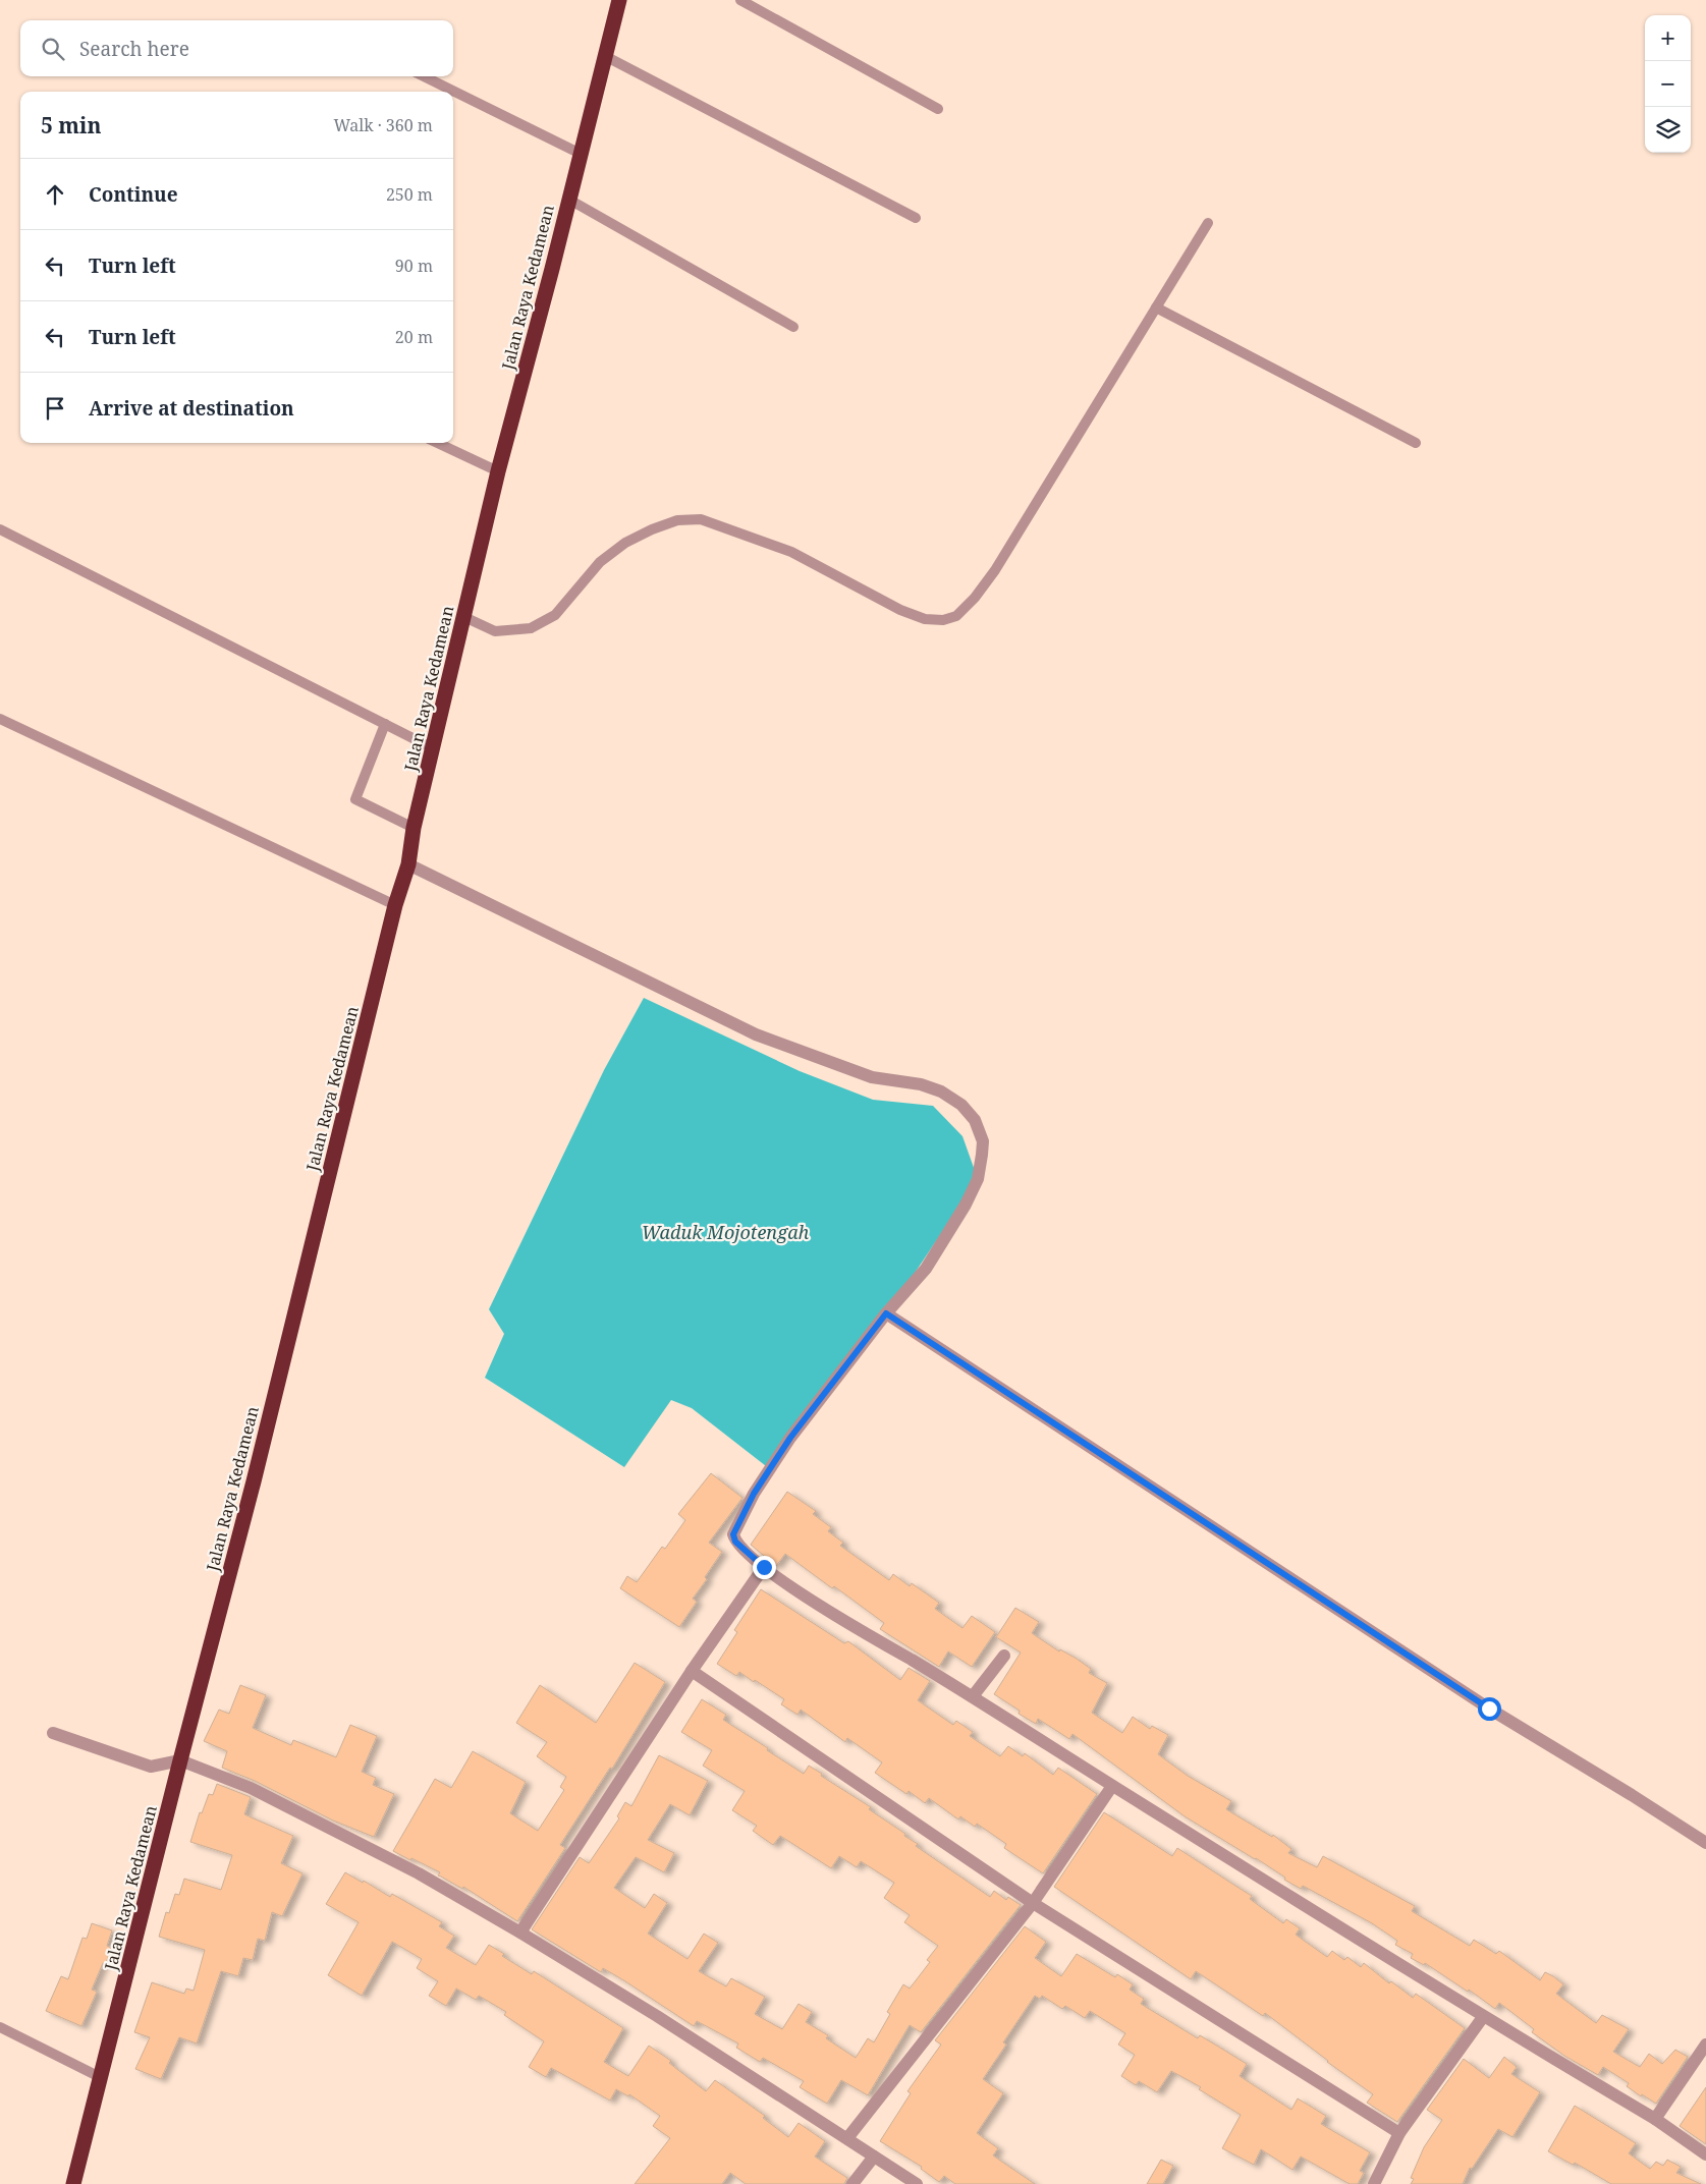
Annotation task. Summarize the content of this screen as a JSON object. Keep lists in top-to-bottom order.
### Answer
{
  "streets": {
    "highway": ["Jalan Raya Kedamean"]
  },
  "water": ["Waduk Mojotengah"],
  "page": {
    "map_buttons": ["+", "−"],
    "search": "Search here",
    "heading": ["5 min", "Walk · 360 m"],
    "list": [
      ["Continue", "250 m"],
      ["Turn left", "90 m"],
      ["Turn left", "20 m"],
      "Arrive at destination"
    ]
  }
}
